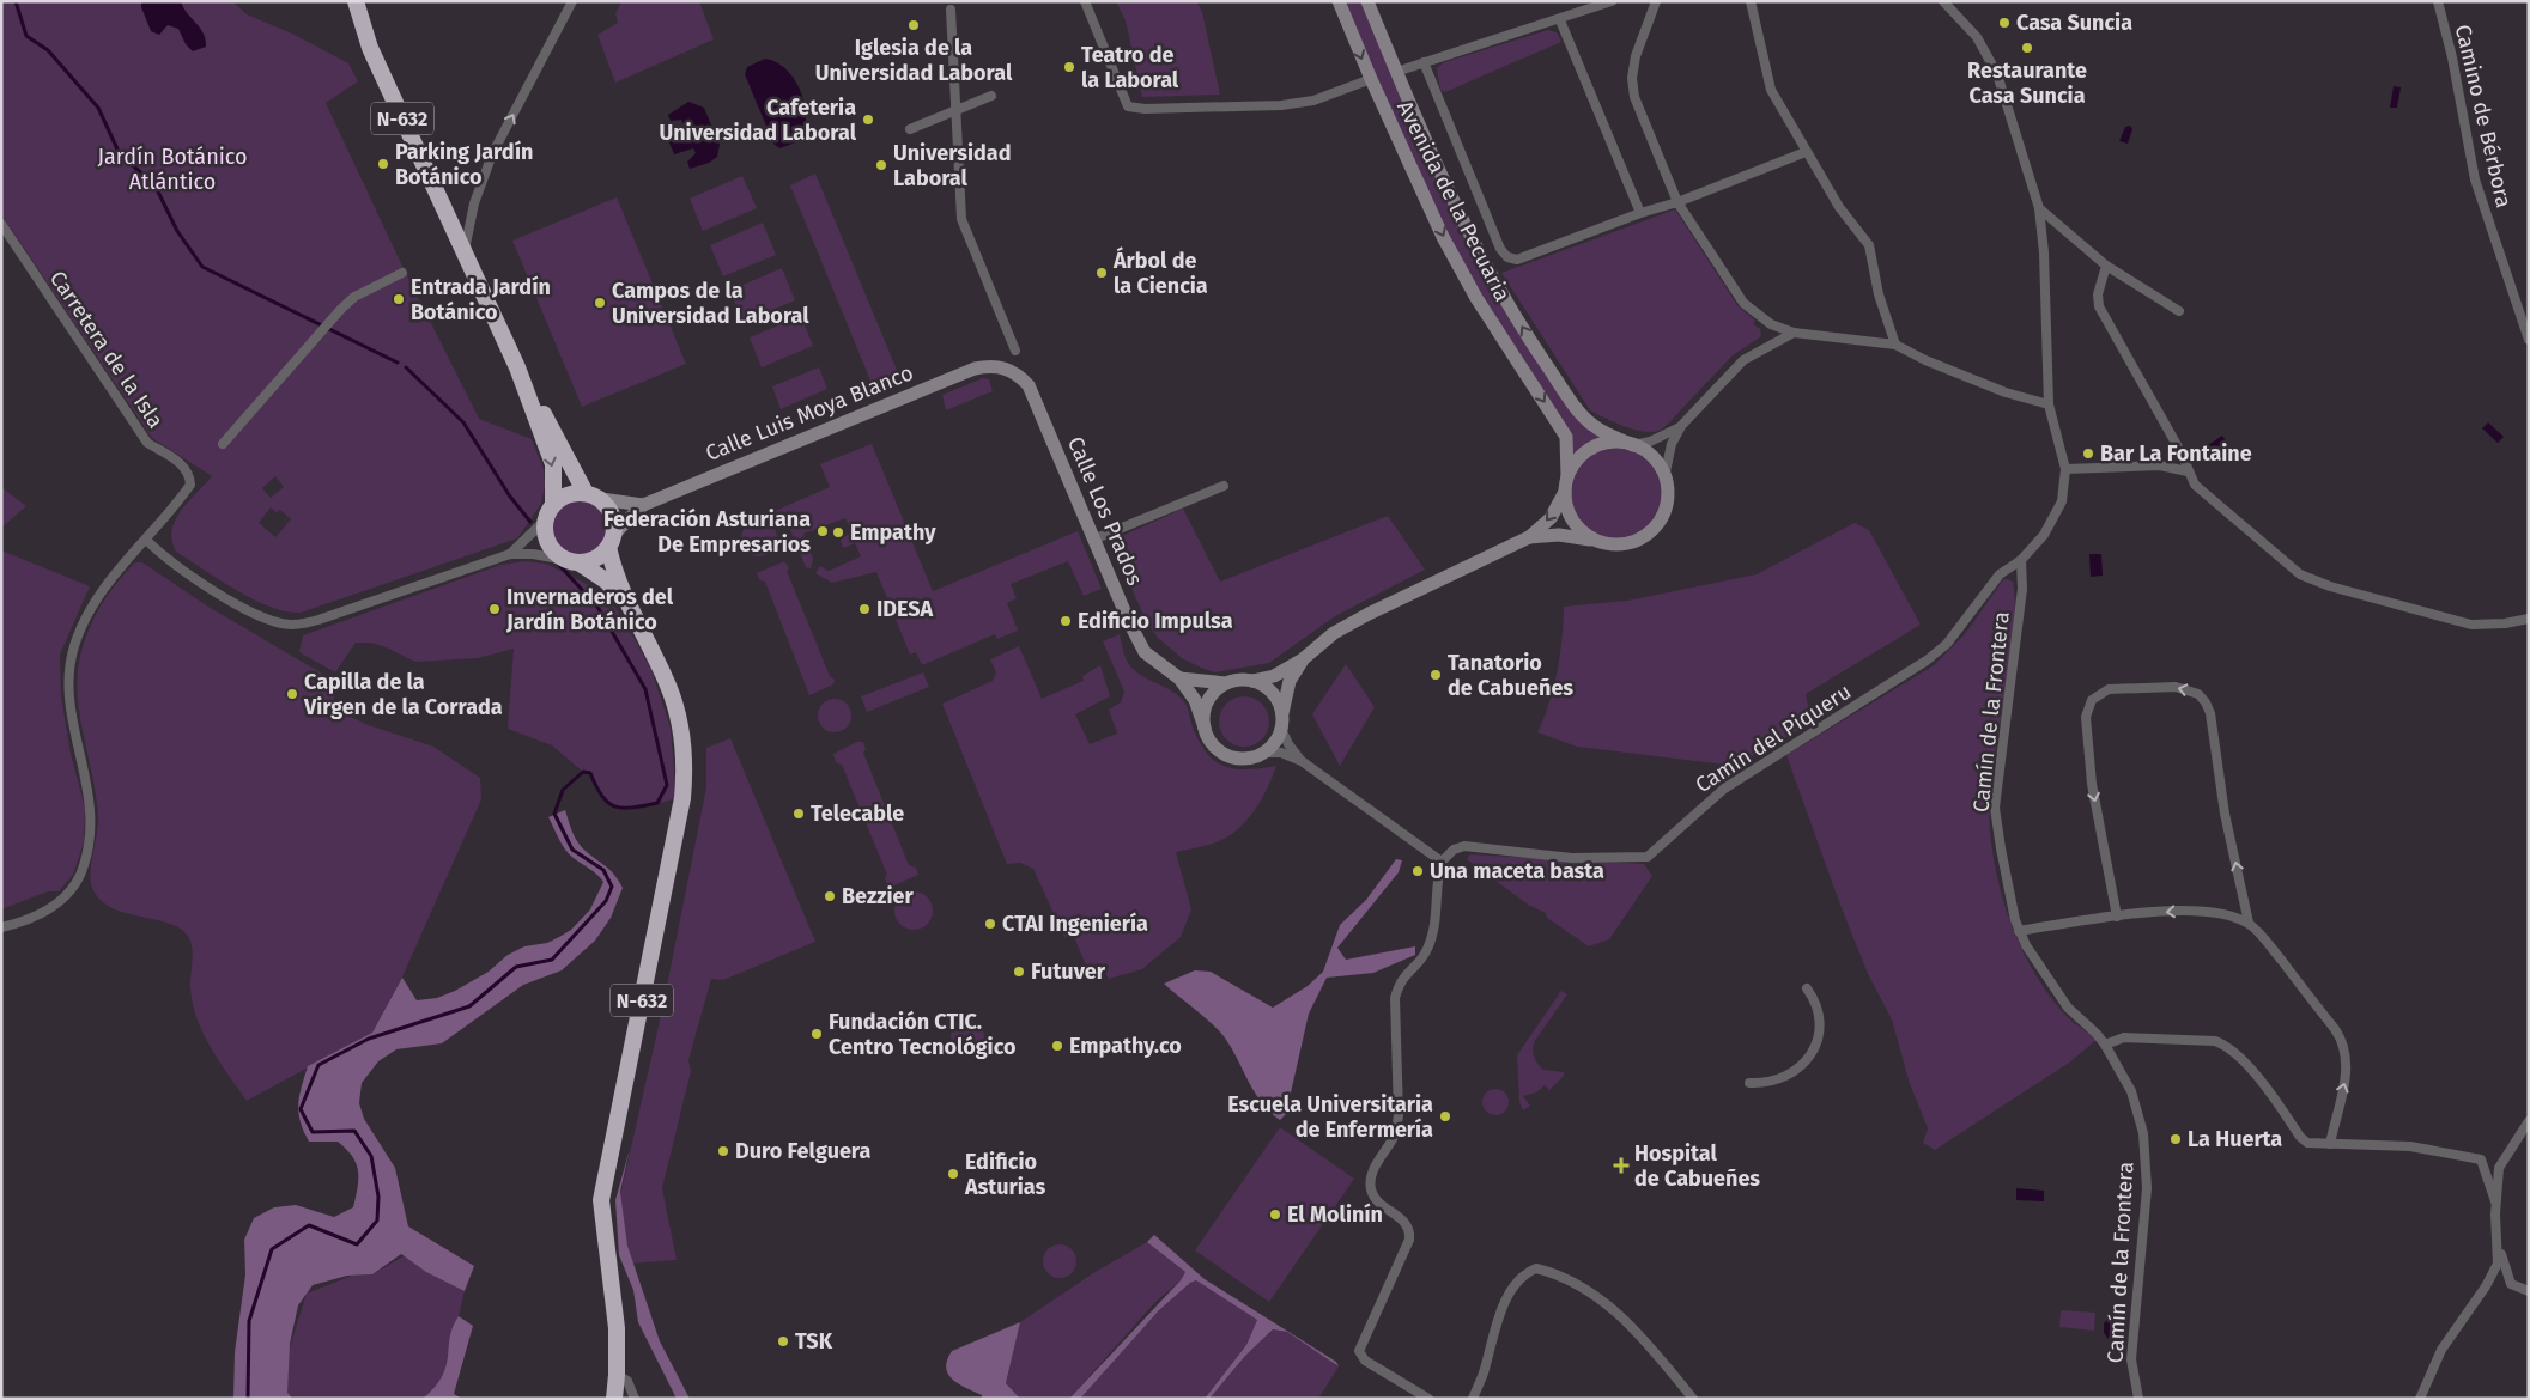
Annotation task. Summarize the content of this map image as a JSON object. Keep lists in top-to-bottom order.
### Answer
{
  "streets": {
    "highway": ["N-632"],
    "street": [
      "Camino de Bérbora",
      "Avenida de la Pecuaria",
      "Carretera de la Isla",
      "Calle Luis Moya Blanco",
      "Calle Los Prados",
      "Camín de la Frontera",
      "Camín del Piqueru"
    ]
  },
  "crossings": [
    ["N-632", "Calle Luis Moya Blanco"],
    ["Calle Luis Moya Blanco", "Calle Los Prados"],
    ["Camín de la Frontera", "Camín del Piqueru"]
  ],
  "parks": ["Jardín Botánico Atlántico"],
  "places": {
    "other": [
      "Casa Suncia",
      "Iglesia de la Universidad Laboral",
      "Restaurante Casa Suncia",
      "Teatro de la Laboral",
      "Cafeteria Universidad Laboral",
      "Parking Jardín Botánico",
      "Universidad Laboral",
      "Árbol de la Ciencia",
      "Entrada Jardín Botánico",
      "Campos de la Universidad Laboral",
      "Bar La Fontaine",
      "Federación Asturiana De Empresarios",
      "Empathy",
      "Invernaderos del Jardín Botánico",
      "IDESA",
      "Edificio Impulsa",
      "Tanatorio de Cabueñes",
      "Capilla de la Virgen de la Corrada",
      "Telecable",
      "Una maceta basta",
      "Bezzier",
      "CTAI Ingeniería",
      "Futuver",
      "Fundación CTIC. Centro Tecnológico",
      "Empathy.co",
      "Escuela Universitaria de Enfermería",
      "La Huerta",
      "Duro Felguera",
      "Edificio Asturias",
      "El Molinín",
      "TSK"
    ],
    "health": ["Hospital de Cabueñes"]
  }
}
